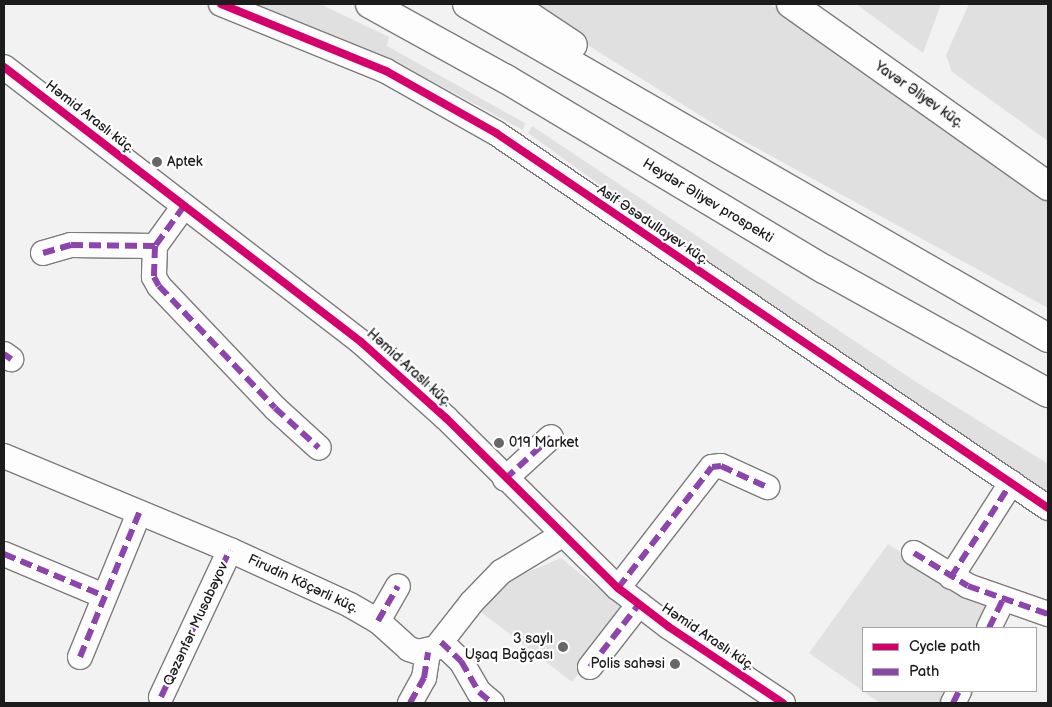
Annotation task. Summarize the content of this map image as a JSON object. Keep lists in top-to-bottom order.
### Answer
{
  "streets": {
    "main road": ["Yavər Əliyev küç.", "Heydər Əliyev prospekti"],
    "street": [
      "Həmid Araslı küç.",
      "Asif Əsədullayev küç.",
      "Firudin Köçərli küç.",
      "Qəzənfər Musabəyov"
    ]
  },
  "crossings": [
    ["Firudin Köçərli küç.", "Qəzənfər Musabəyov"]
  ],
  "places": [
    "Aptek",
    "019 Market",
    "3 saylı Uşaq Bağçası",
    "Polis sahəsi"
  ],
  "legend": ["Cycle path", "Path"]
}
